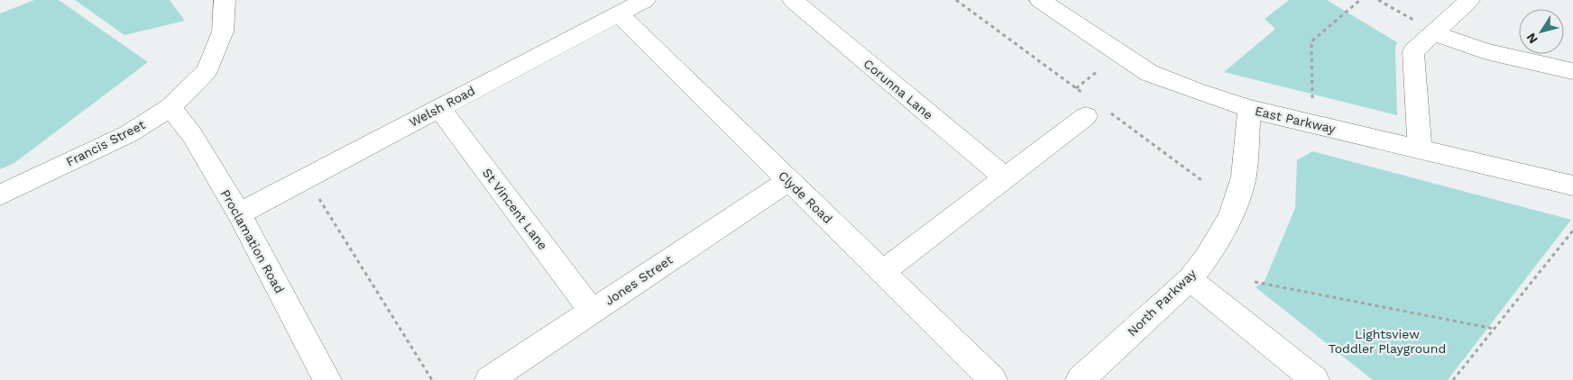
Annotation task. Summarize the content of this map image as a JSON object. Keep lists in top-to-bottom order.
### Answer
{
  "streets": {
    "street": [
      "Corunna Lane",
      "Welsh Road",
      "East Parkway",
      "Francis Street",
      "Clyde Road",
      "St Vincent Lane",
      "Proclamation Road",
      "Jones Street",
      "North Parkway"
    ]
  },
  "crossings": [
    ["Welsh Road", "Clyde Road"],
    ["Welsh Road", "St Vincent Lane"],
    ["Welsh Road", "Proclamation Road"],
    ["East Parkway", "North Parkway"],
    ["Francis Street", "Proclamation Road"],
    ["Clyde Road", "Jones Street"],
    ["St Vincent Lane", "Jones Street"]
  ],
  "parks": ["Lightsview Toddler Playground"],
  "north": "bottom left"
}
